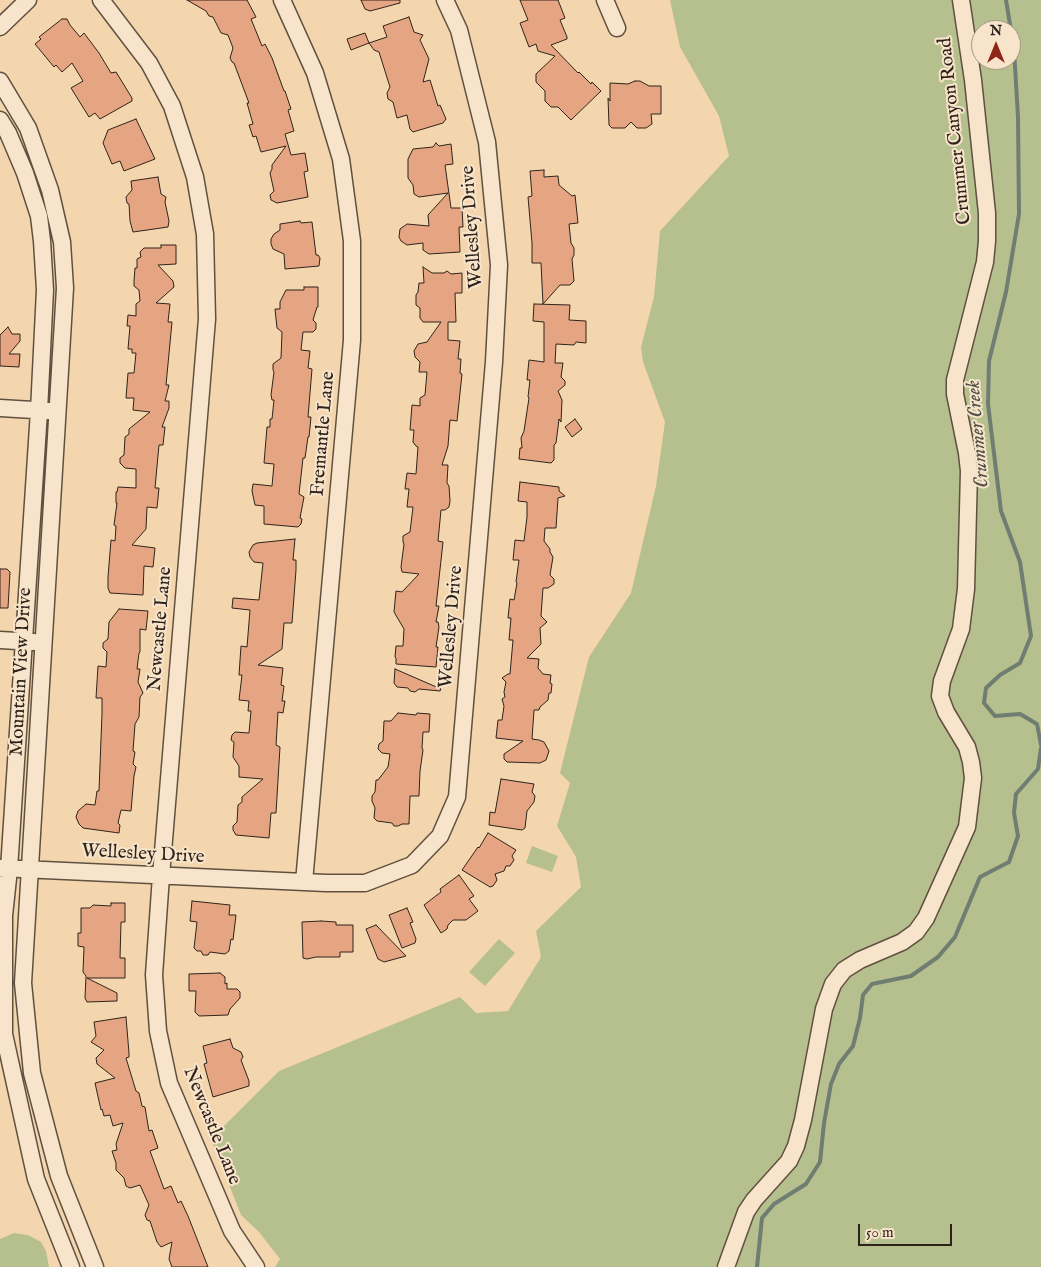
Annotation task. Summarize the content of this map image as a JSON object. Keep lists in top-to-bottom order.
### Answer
{
  "streets": {
    "street": [
      "Crummer Canyon Road",
      "Wellesley Drive",
      "Fremantle Lane",
      "Newcastle Lane",
      "Mountain View Drive"
    ]
  },
  "crossings": [
    ["Wellesley Drive", "Fremantle Lane"],
    ["Wellesley Drive", "Newcastle Lane"],
    ["Wellesley Drive", "Mountain View Drive"]
  ],
  "water": ["Crummer Creek"],
  "scale_bar": "50 m",
  "north": "top"
}
